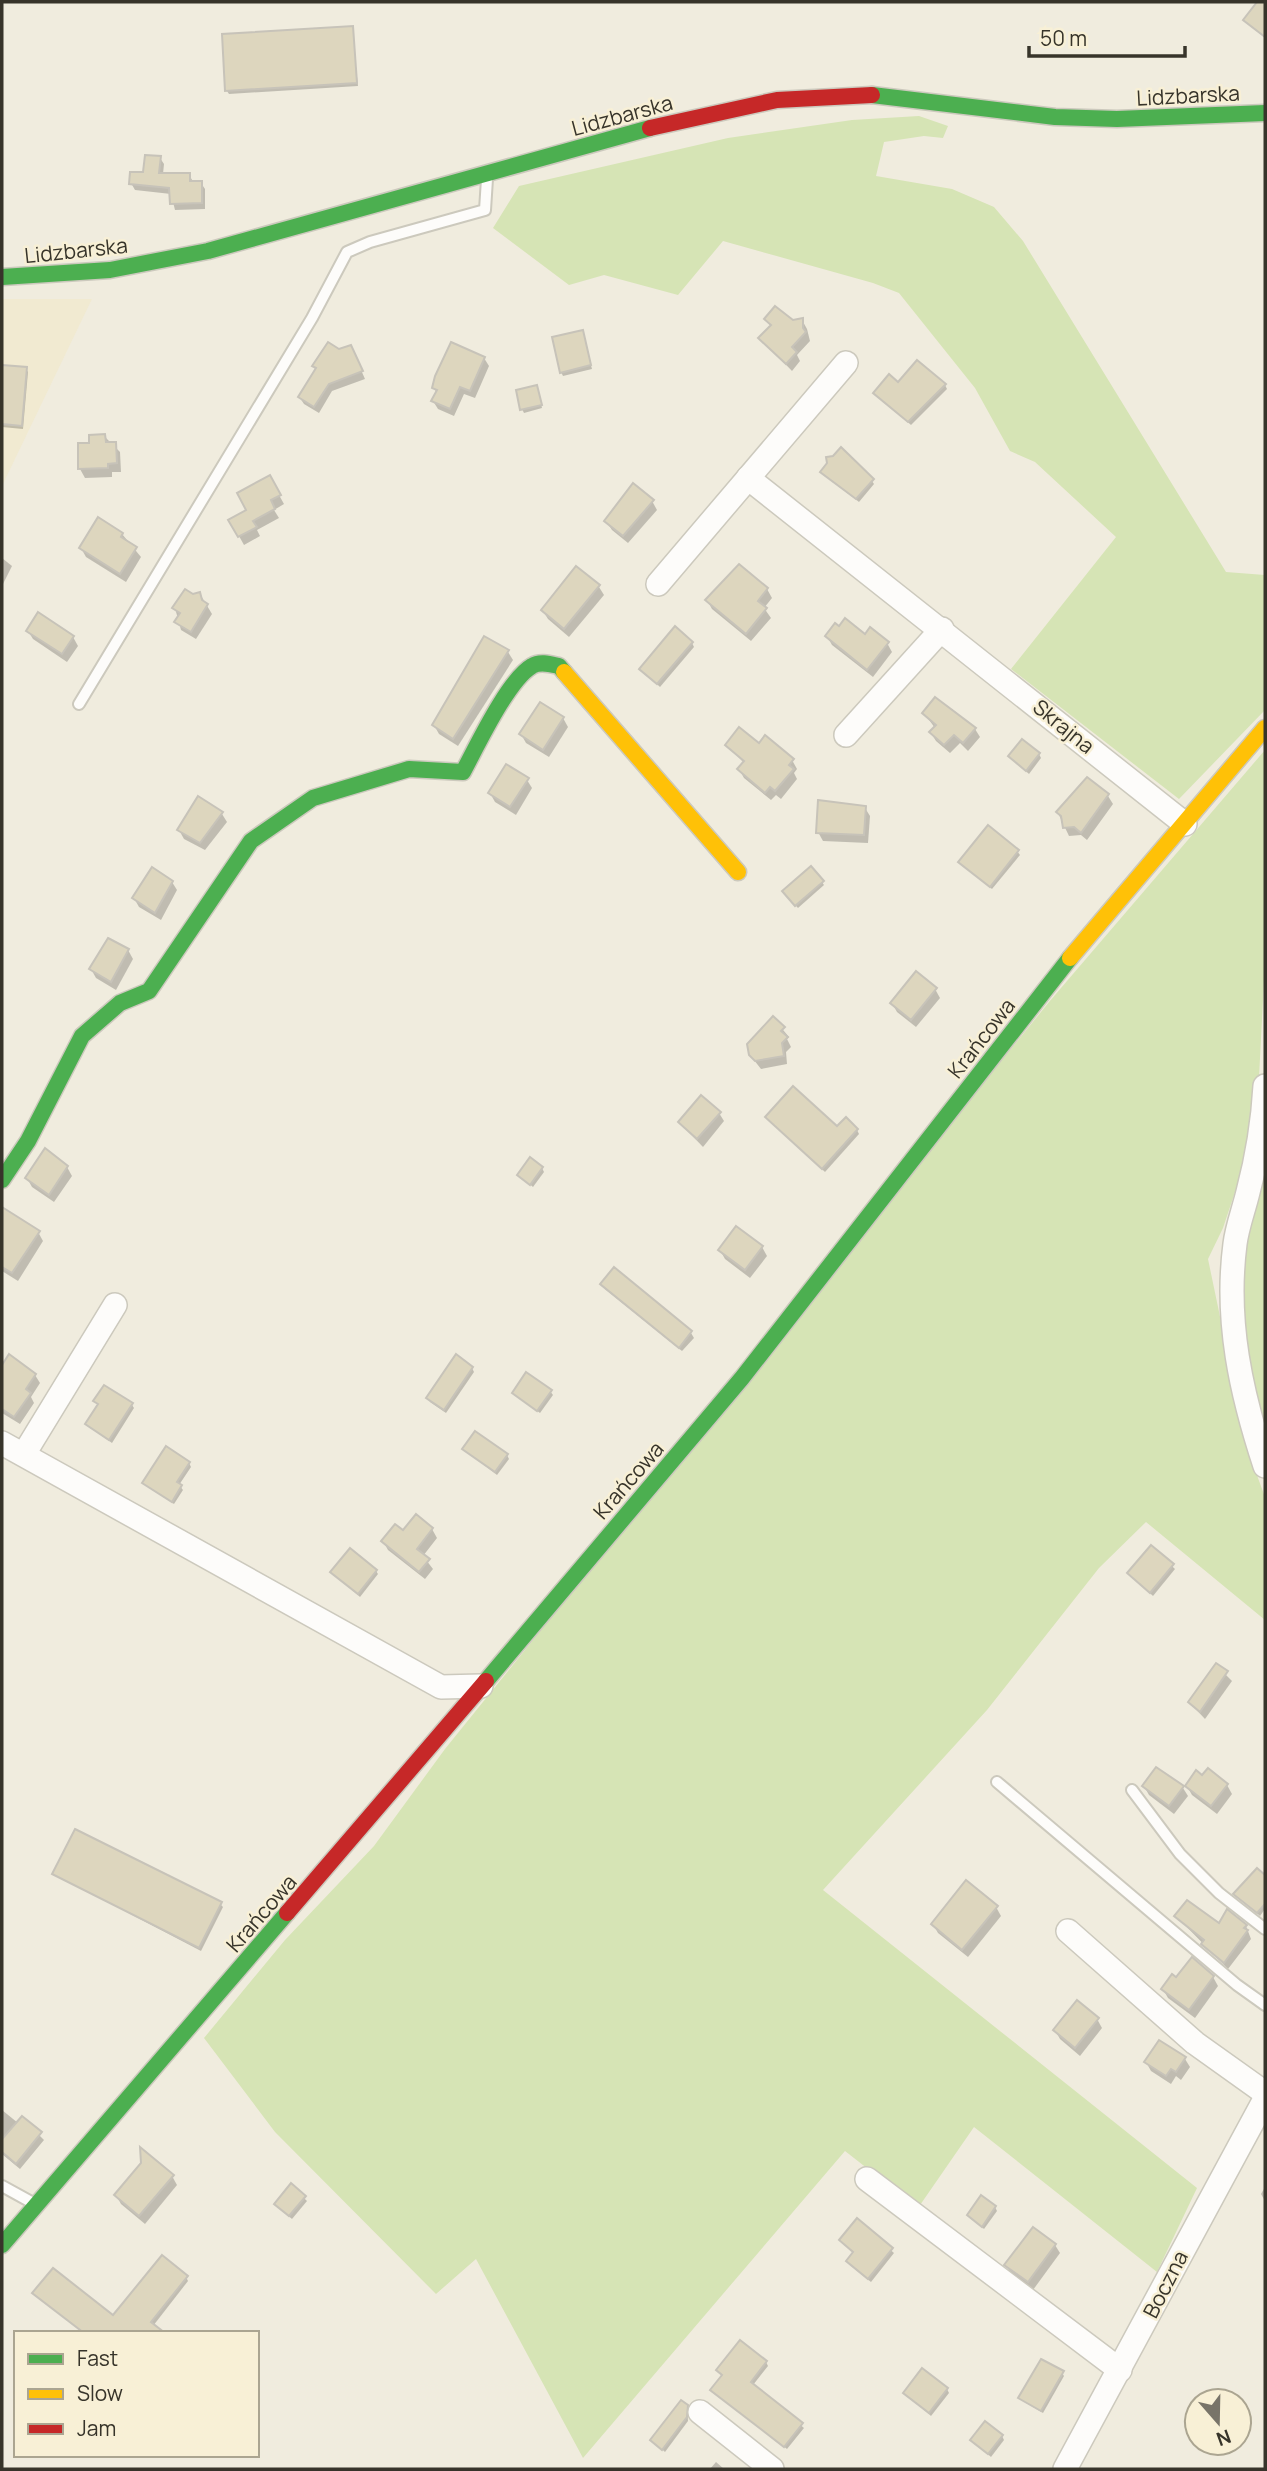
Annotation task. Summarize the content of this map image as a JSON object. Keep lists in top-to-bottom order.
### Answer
{
  "streets": {
    "street": [
      "Lidzbarska",
      "Skrajna",
      "Krańcowa",
      "Boczna"
    ]
  },
  "crossings": [
    ["Skrajna", "Krańcowa"]
  ],
  "legend": ["Fast", "Slow", "Jam"],
  "scale_bar": "50 m",
  "north": "bottom"
}
